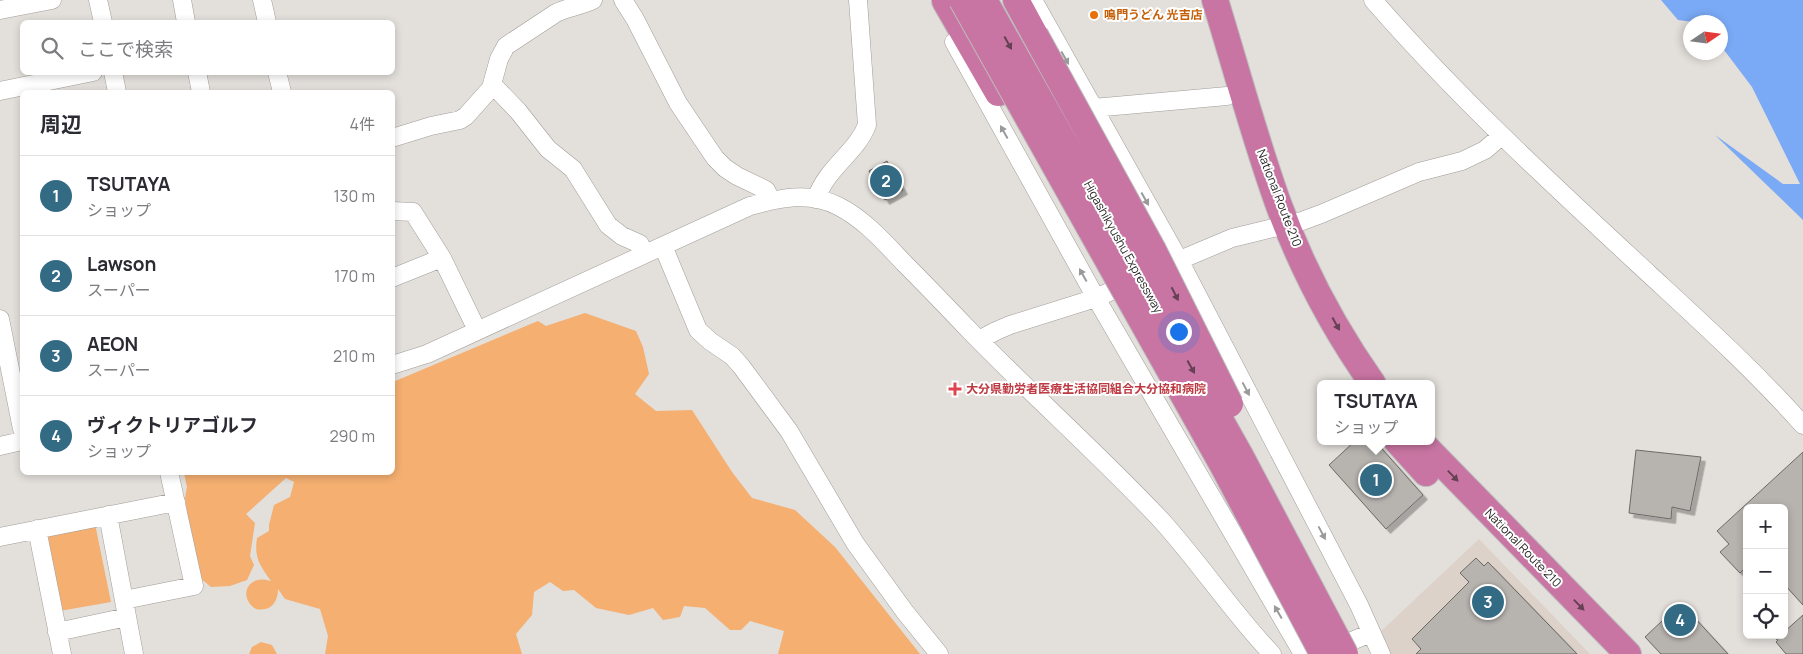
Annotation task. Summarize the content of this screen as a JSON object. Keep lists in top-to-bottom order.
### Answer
{
  "streets": {
    "highway": ["National Route 210", "Higashikyushu Expressway"]
  },
  "places": {
    "other": ["鳴門うどん 光吉店"],
    "health": ["大分県勤労者医療生活協同組合大分協和病院"]
  },
  "north": "right",
  "page": {
    "search": "ここで検索",
    "heading": ["周辺", "4件"],
    "list": [
      {
        "mark": "1",
        "name": "TSUTAYA",
        "note": "ショップ",
        "value": "130 m"
      },
      {
        "mark": "2",
        "name": "Lawson",
        "note": "スーパー",
        "value": "170 m"
      },
      {
        "mark": "3",
        "name": "AEON",
        "note": "スーパー",
        "value": "210 m"
      },
      {
        "mark": "4",
        "name": "ヴィクトリアゴルフ",
        "note": "ショップ",
        "value": "290 m"
      }
    ],
    "pins": [
      "2",
      "1",
      "3",
      "4"
    ],
    "popup": ["TSUTAYA", "ショップ"],
    "map_buttons": ["+", "−"]
  }
}
